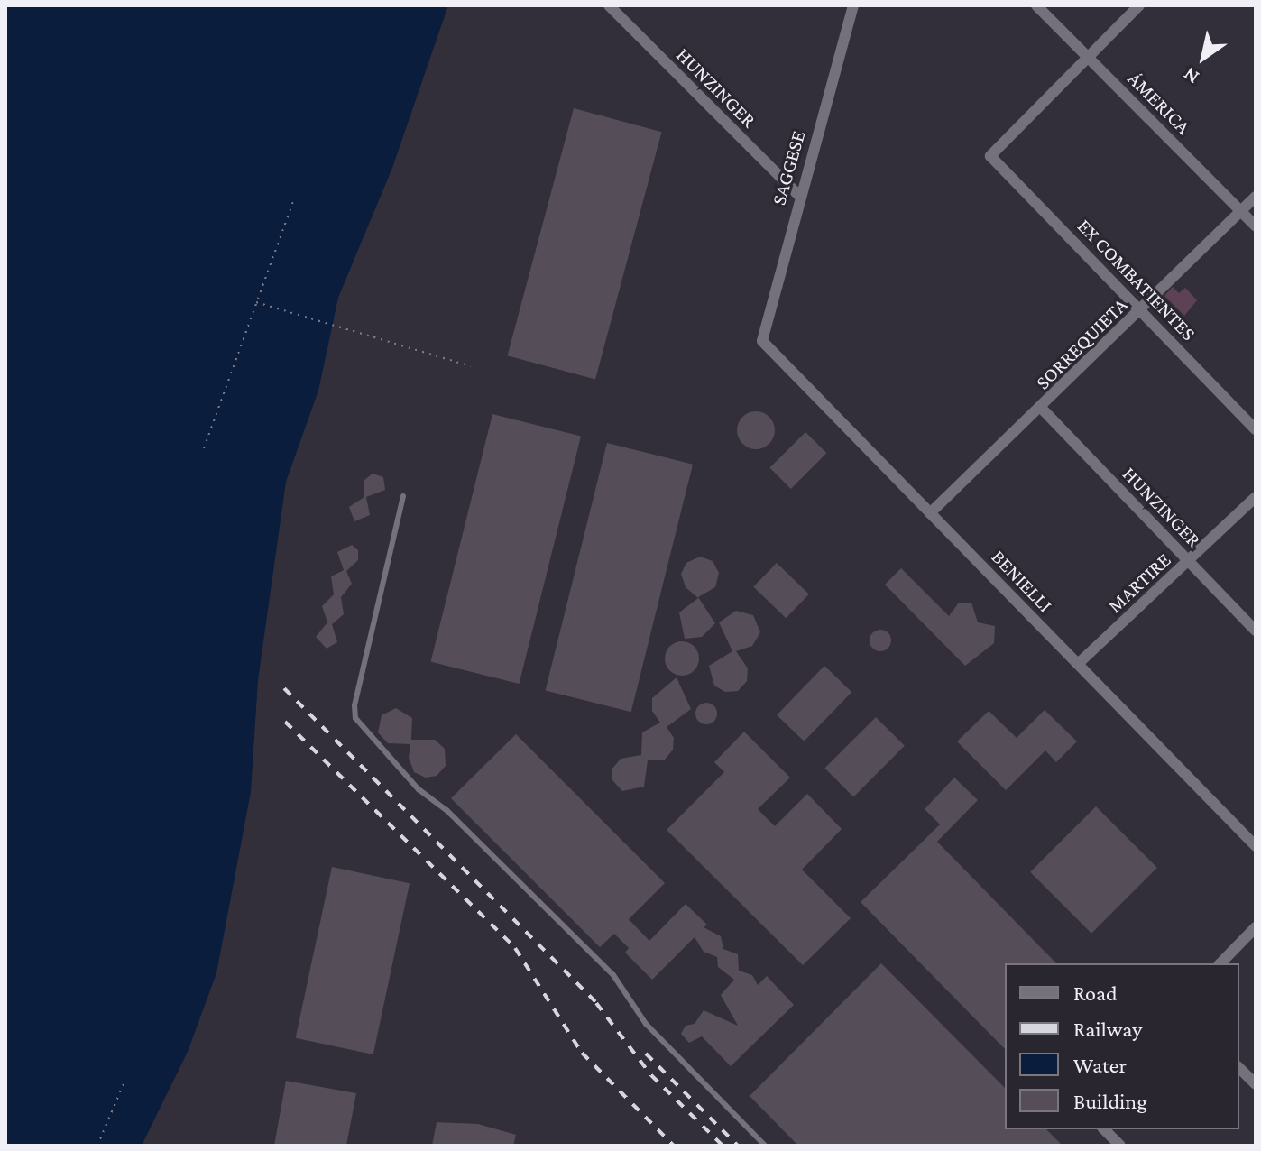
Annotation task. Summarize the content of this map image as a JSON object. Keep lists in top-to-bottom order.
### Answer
{
  "streets": {
    "street": [
      "HUNZINGER",
      "ÁMERICA",
      "SAGGESE",
      "EX COMBATIENTES",
      "SORREQUIETA",
      "BENIELLI",
      "MARTIRE"
    ]
  },
  "crossings": [
    ["HUNZINGER", "SAGGESE"],
    ["HUNZINGER", "SORREQUIETA"],
    ["HUNZINGER", "MARTIRE"],
    ["ÁMERICA", "EX COMBATIENTES"],
    ["ÁMERICA", "SORREQUIETA"],
    ["SAGGESE", "BENIELLI"],
    ["EX COMBATIENTES", "SORREQUIETA"],
    ["SORREQUIETA", "BENIELLI"],
    ["BENIELLI", "MARTIRE"]
  ],
  "legend": [
    "Road",
    "Railway",
    "Water",
    "Building"
  ],
  "north": "bottom left"
}
